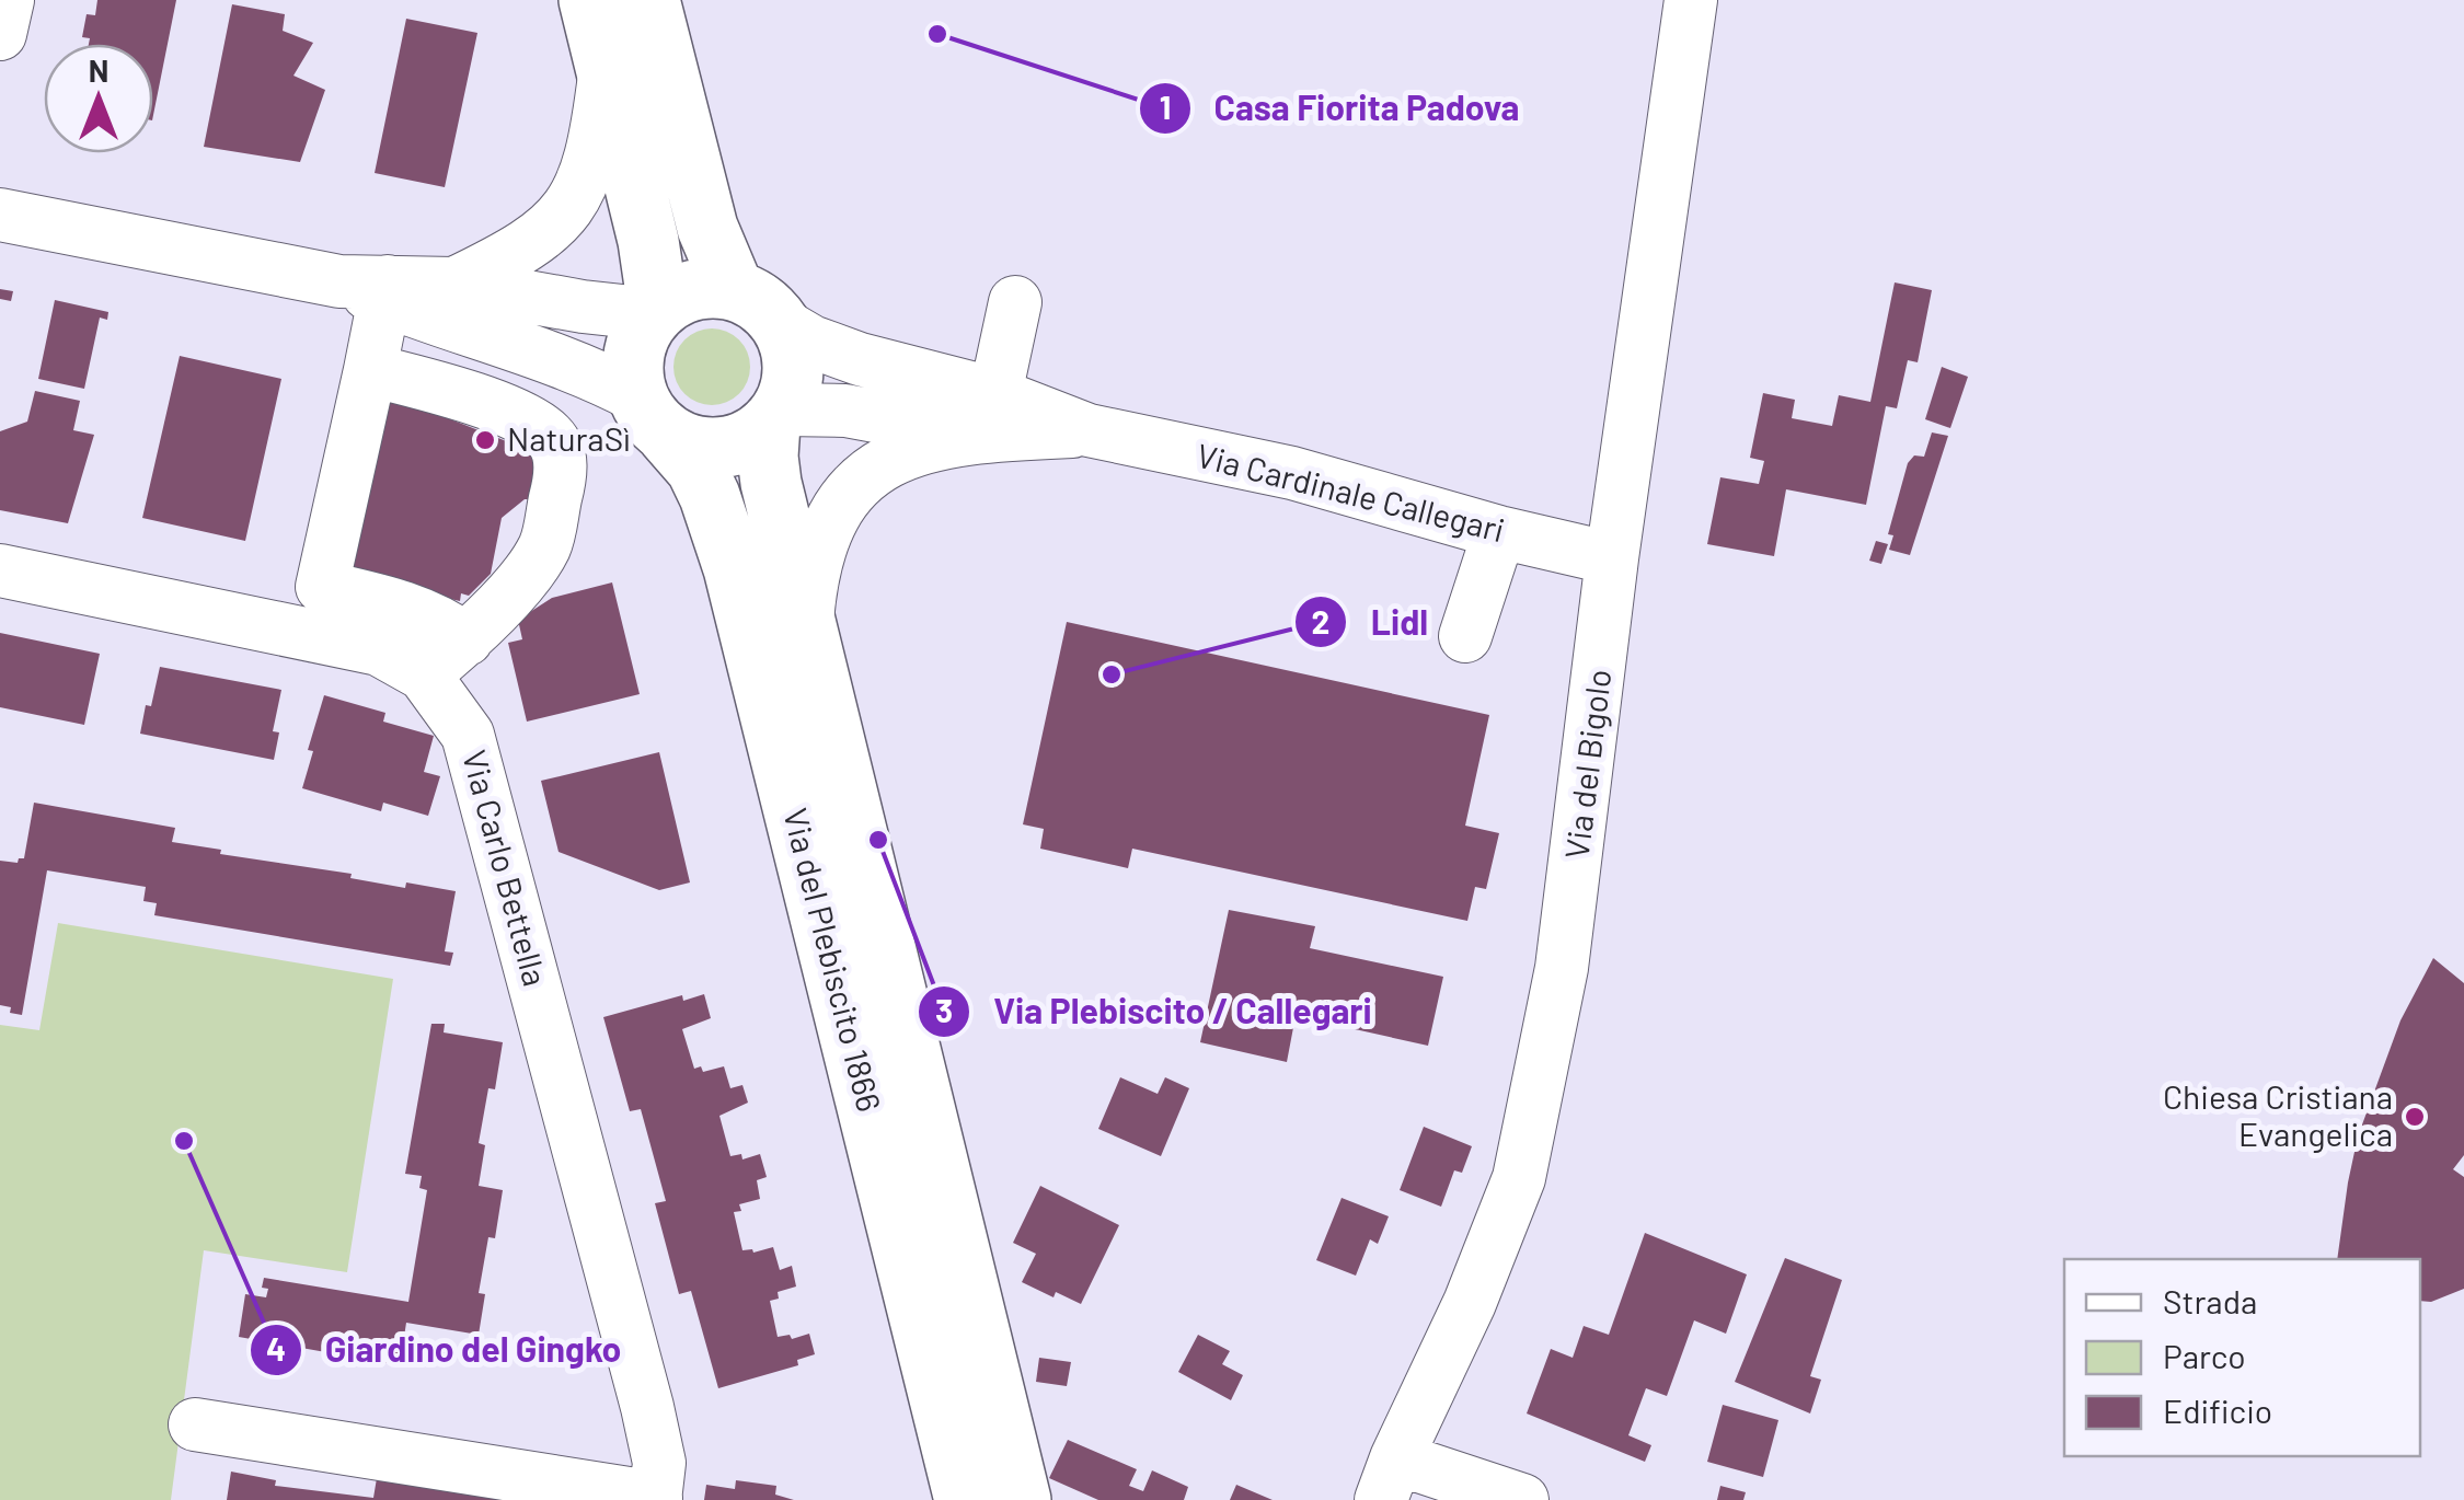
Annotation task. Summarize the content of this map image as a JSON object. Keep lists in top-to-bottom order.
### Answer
{
  "streets": {
    "main road": ["Via del Plebiscito 1866"],
    "street": ["Via Cardinale Callegari", "Via del Bigolo", "Via Carlo Bettella"]
  },
  "crossings": [
    ["Via Cardinale Callegari", "Via del Bigolo"],
    ["Via Cardinale Callegari", "Via del Plebiscito 1866"]
  ],
  "places": [
    "Casa Fiorita Padova",
    "NaturaSì",
    "Lidl",
    "Via Plebiscito / Callegari",
    "Chiesa Cristiana Evangelica",
    "Giardino del Gingko"
  ],
  "legend": ["Strada", "Parco", "Edificio"],
  "north": "top"
}
